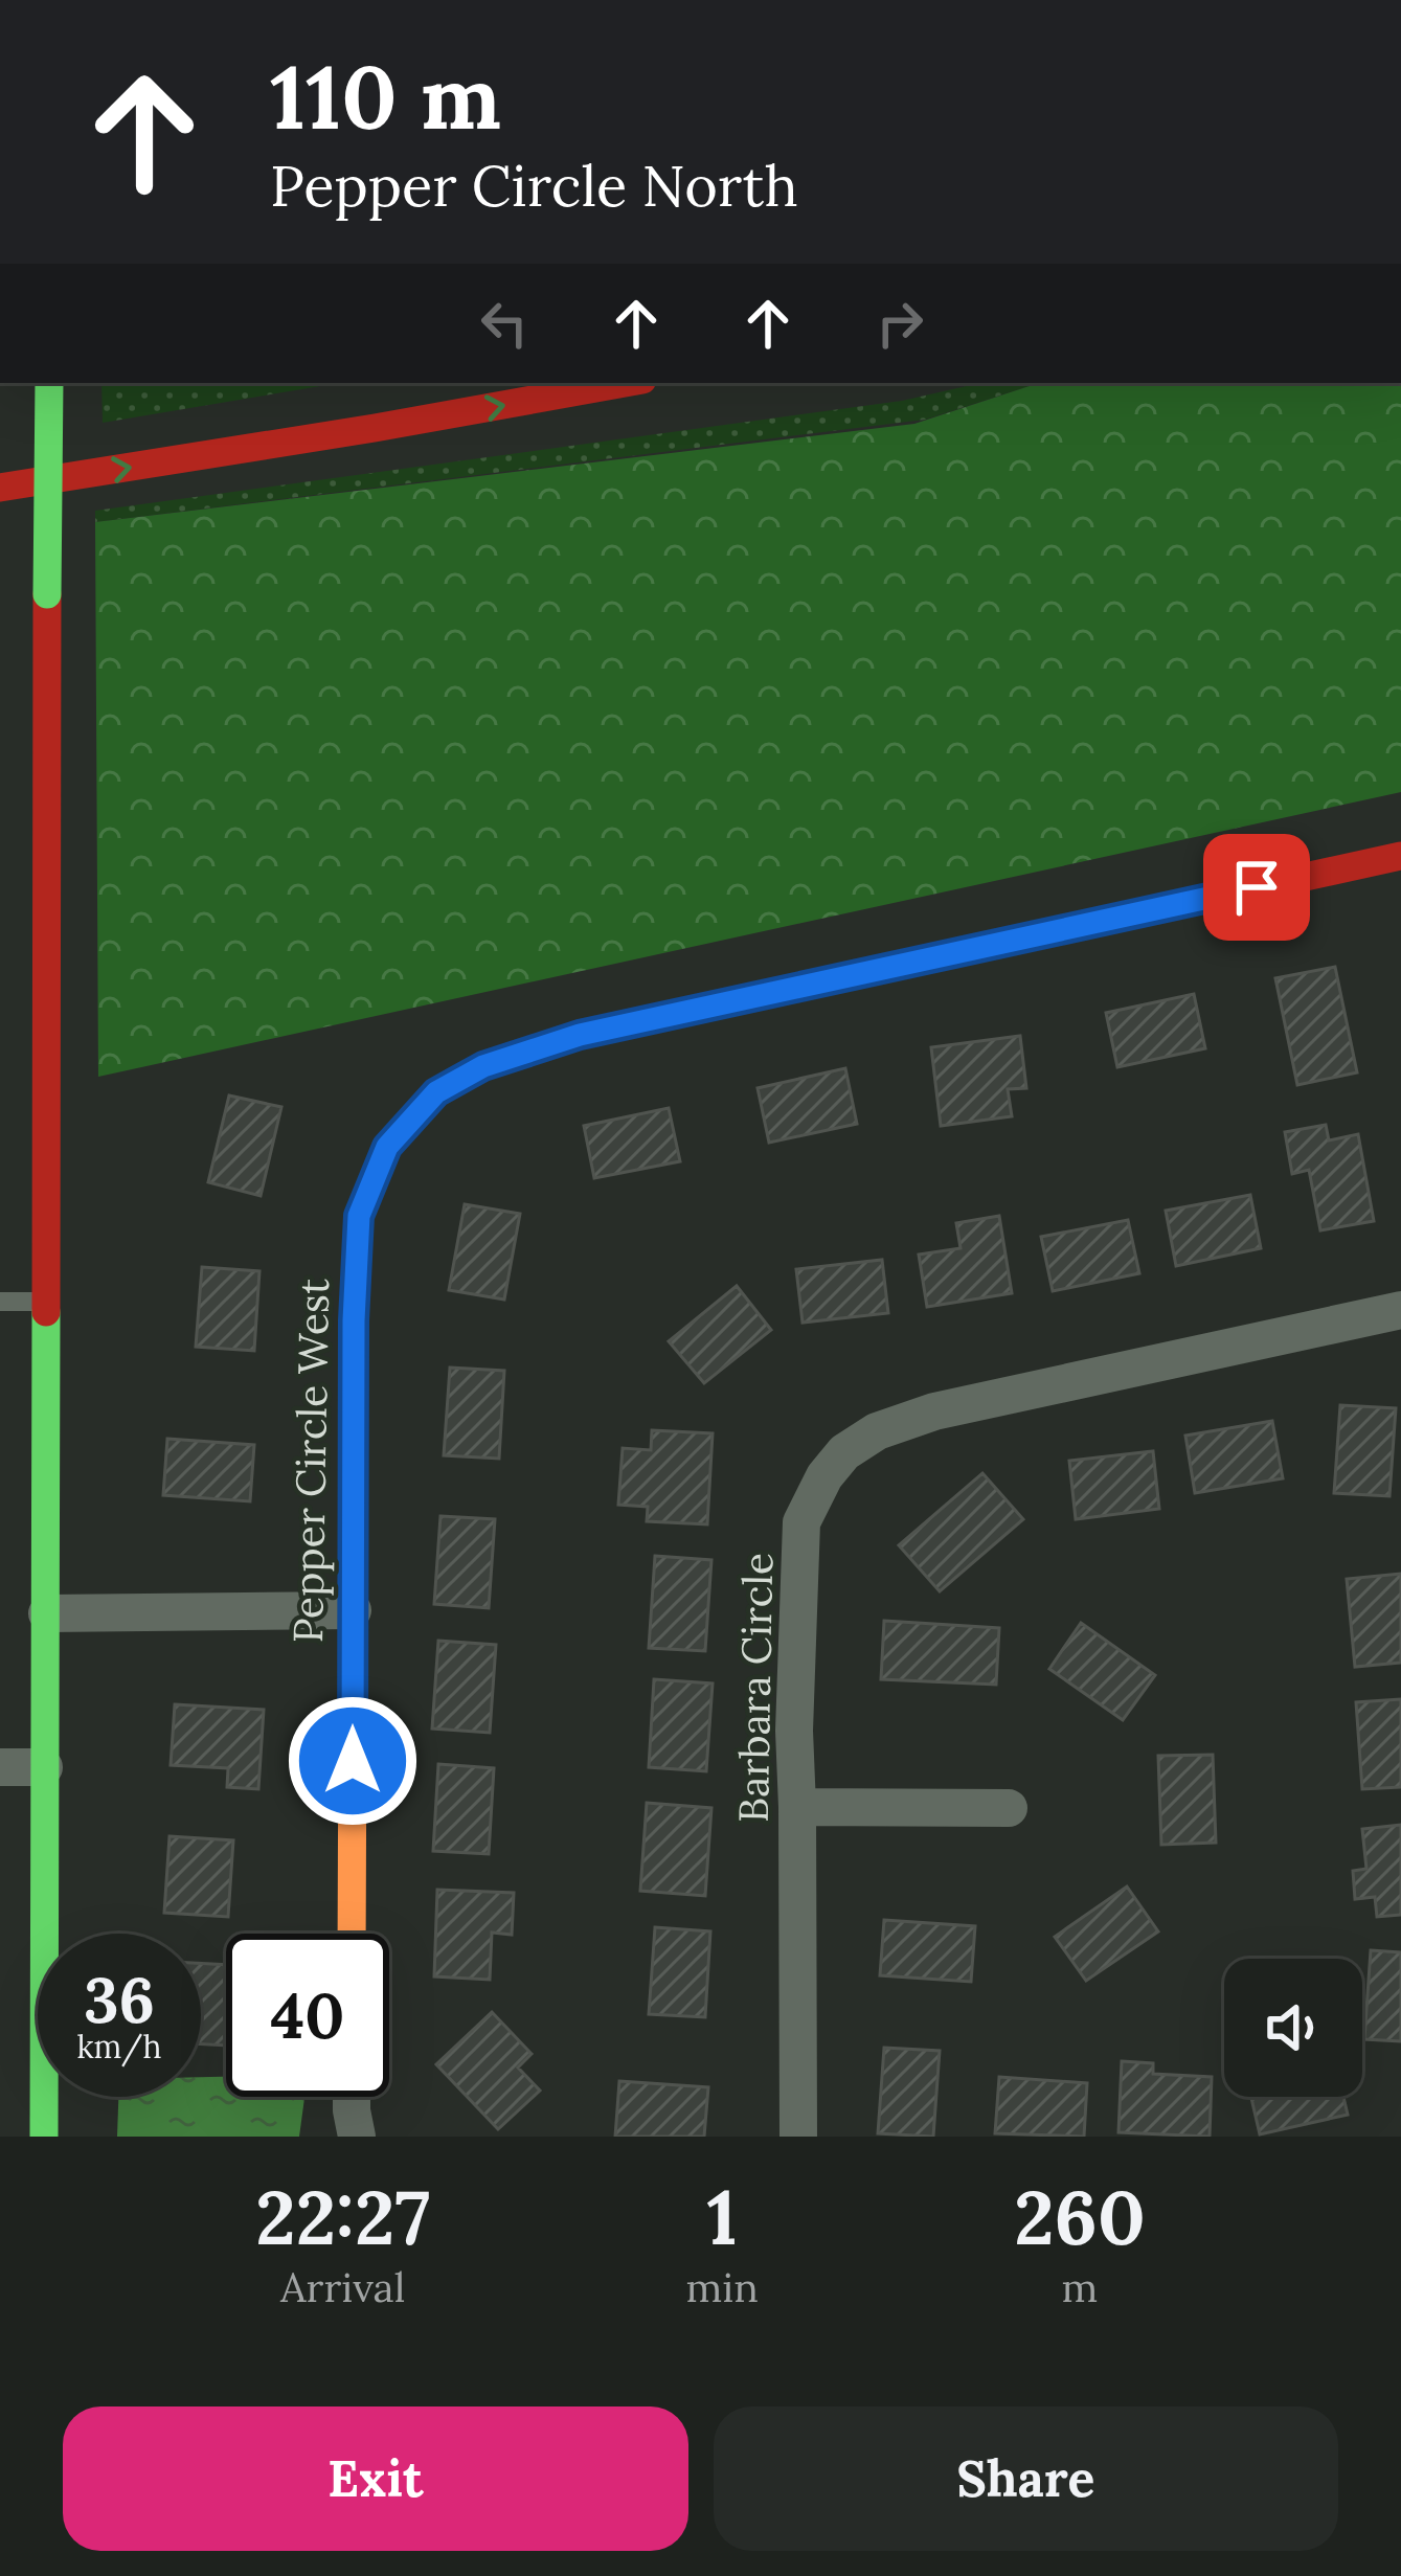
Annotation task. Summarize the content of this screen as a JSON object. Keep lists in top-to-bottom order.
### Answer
{
  "streets": {
    "main road": ["Pepper Circle West"],
    "street": ["Barbara Circle"]
  },
  "page": {
    "turn": ["110 m", "Pepper Circle North"],
    "speed": "36 km/h",
    "limit": "40",
    "eta": [
      "22:27",
      "Arrival",
      "1",
      "min",
      "260",
      "m"
    ],
    "buttons": ["Exit", "Share"]
  }
}
